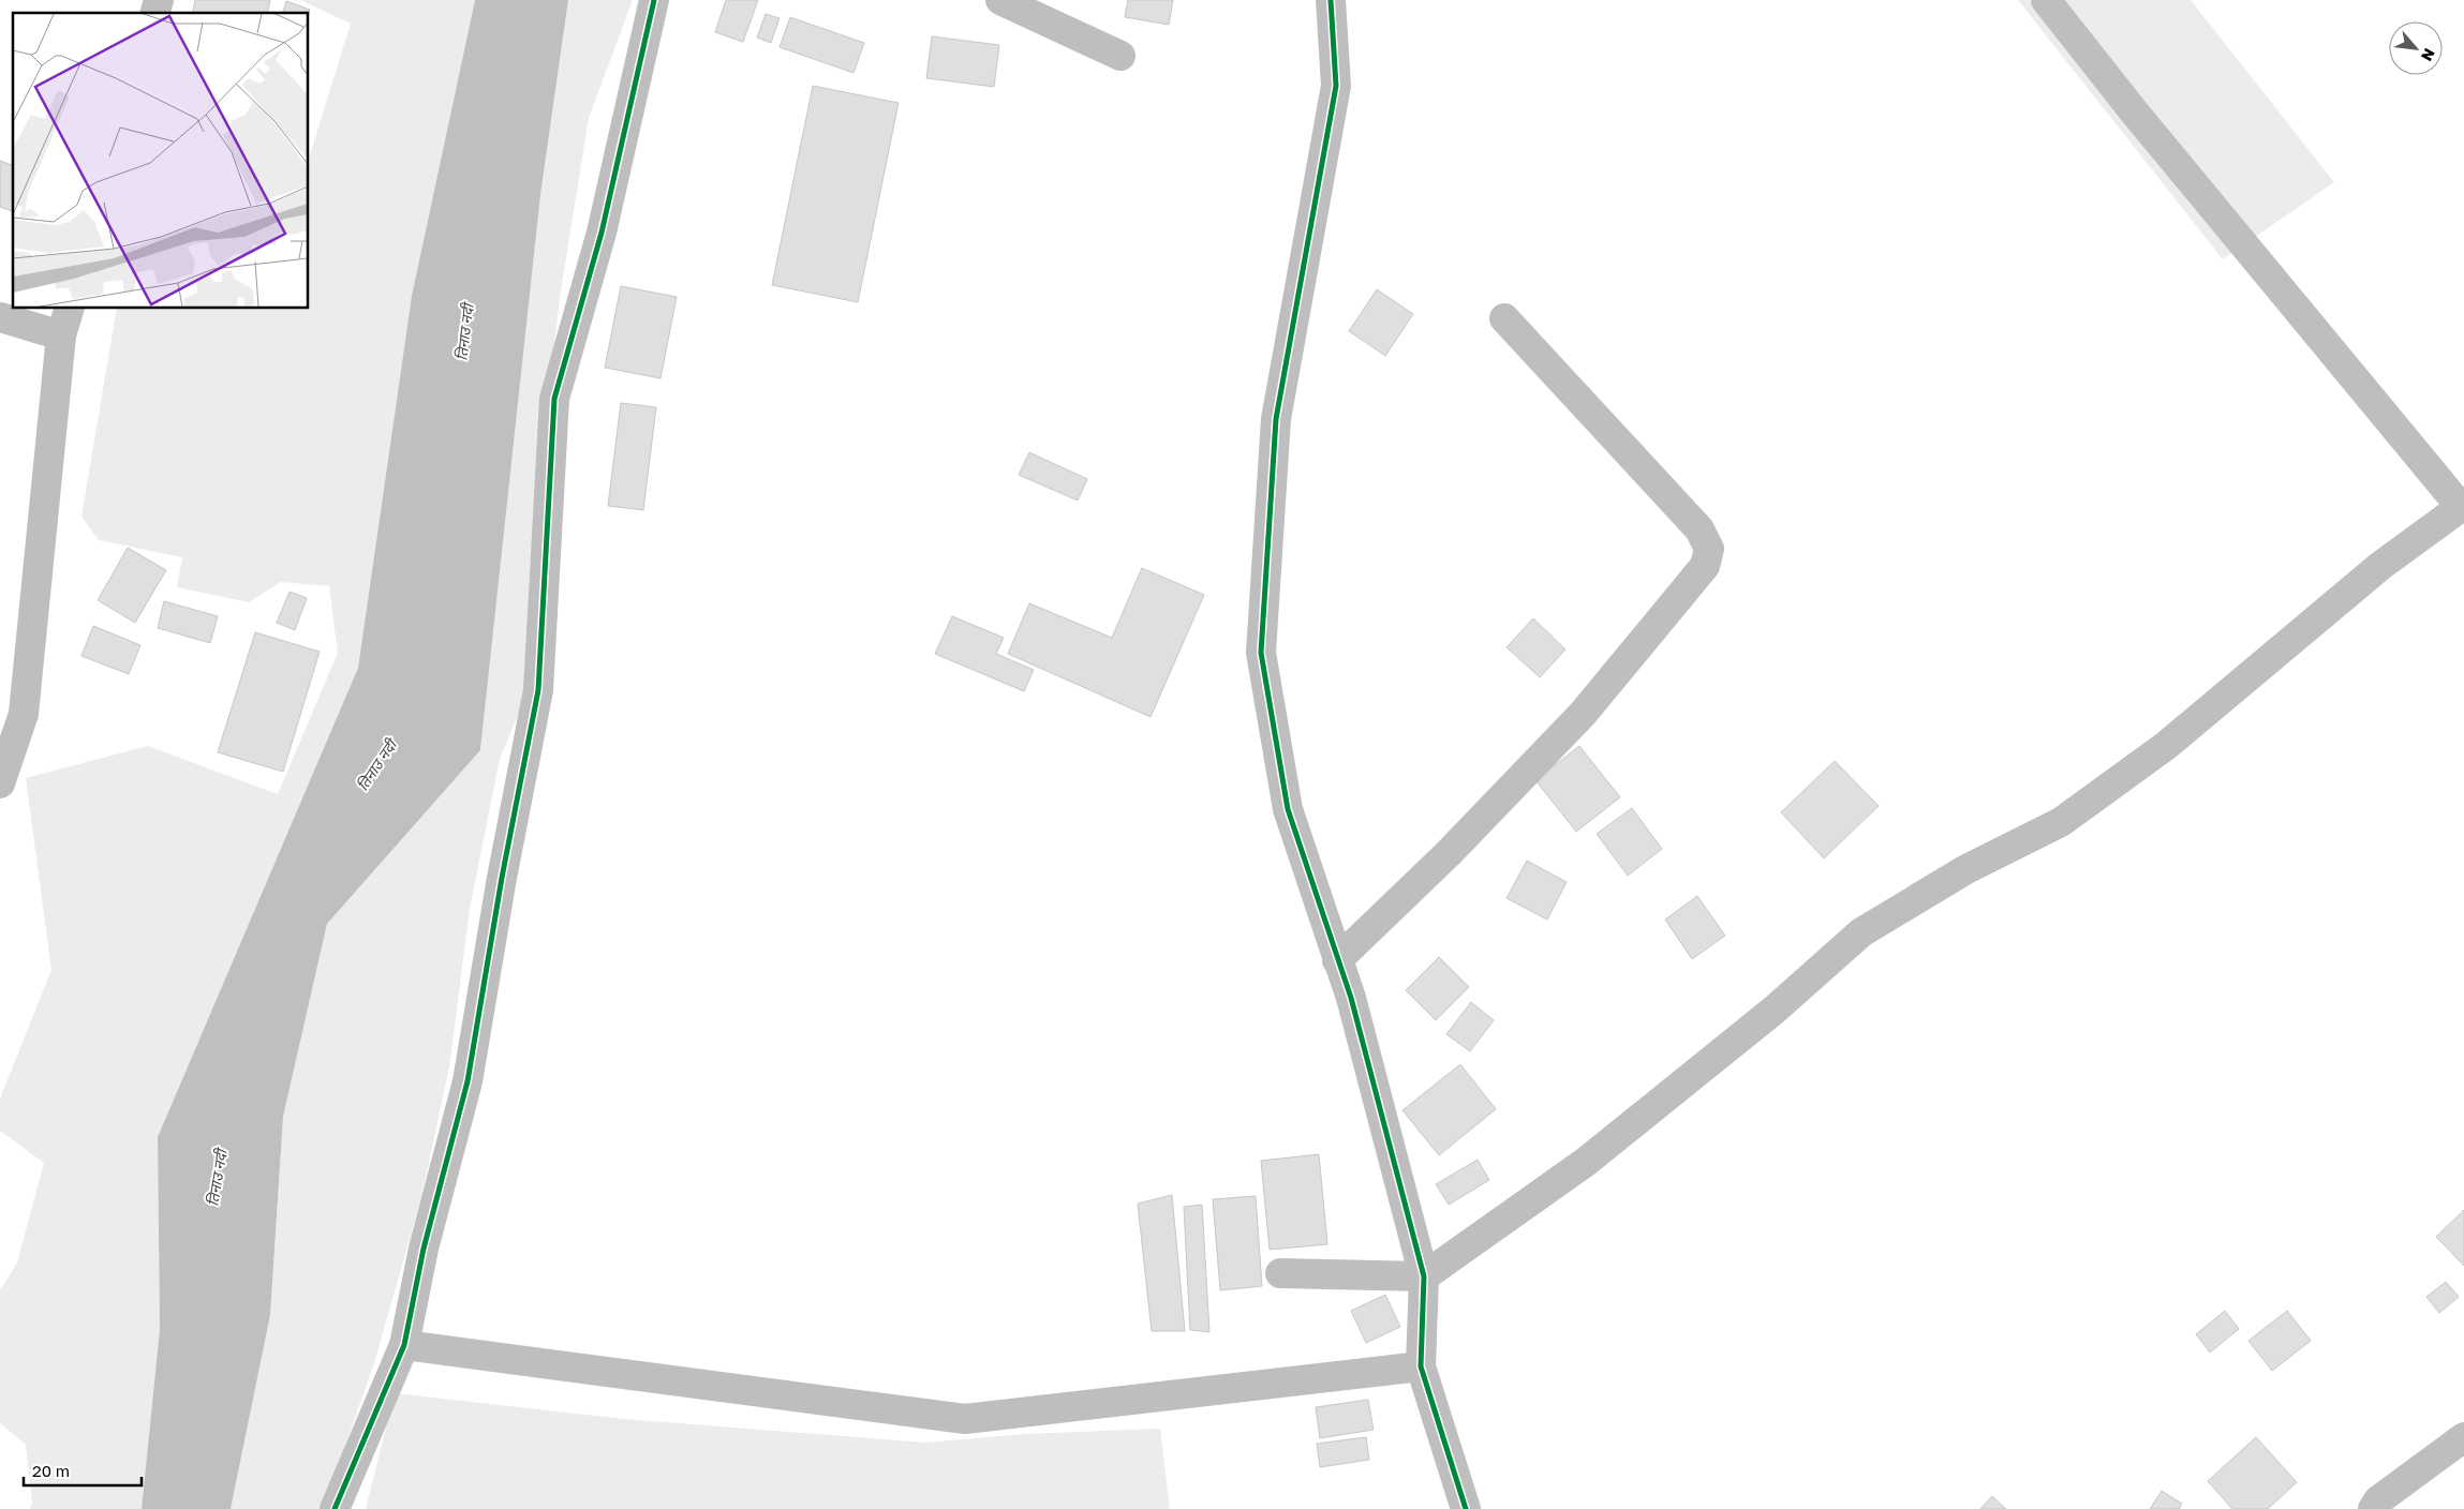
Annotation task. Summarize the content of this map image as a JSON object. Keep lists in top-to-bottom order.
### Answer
{
  "water": ["तिनाउ नदी"],
  "scale_bar": "20 m",
  "north": "bottom right"
}
